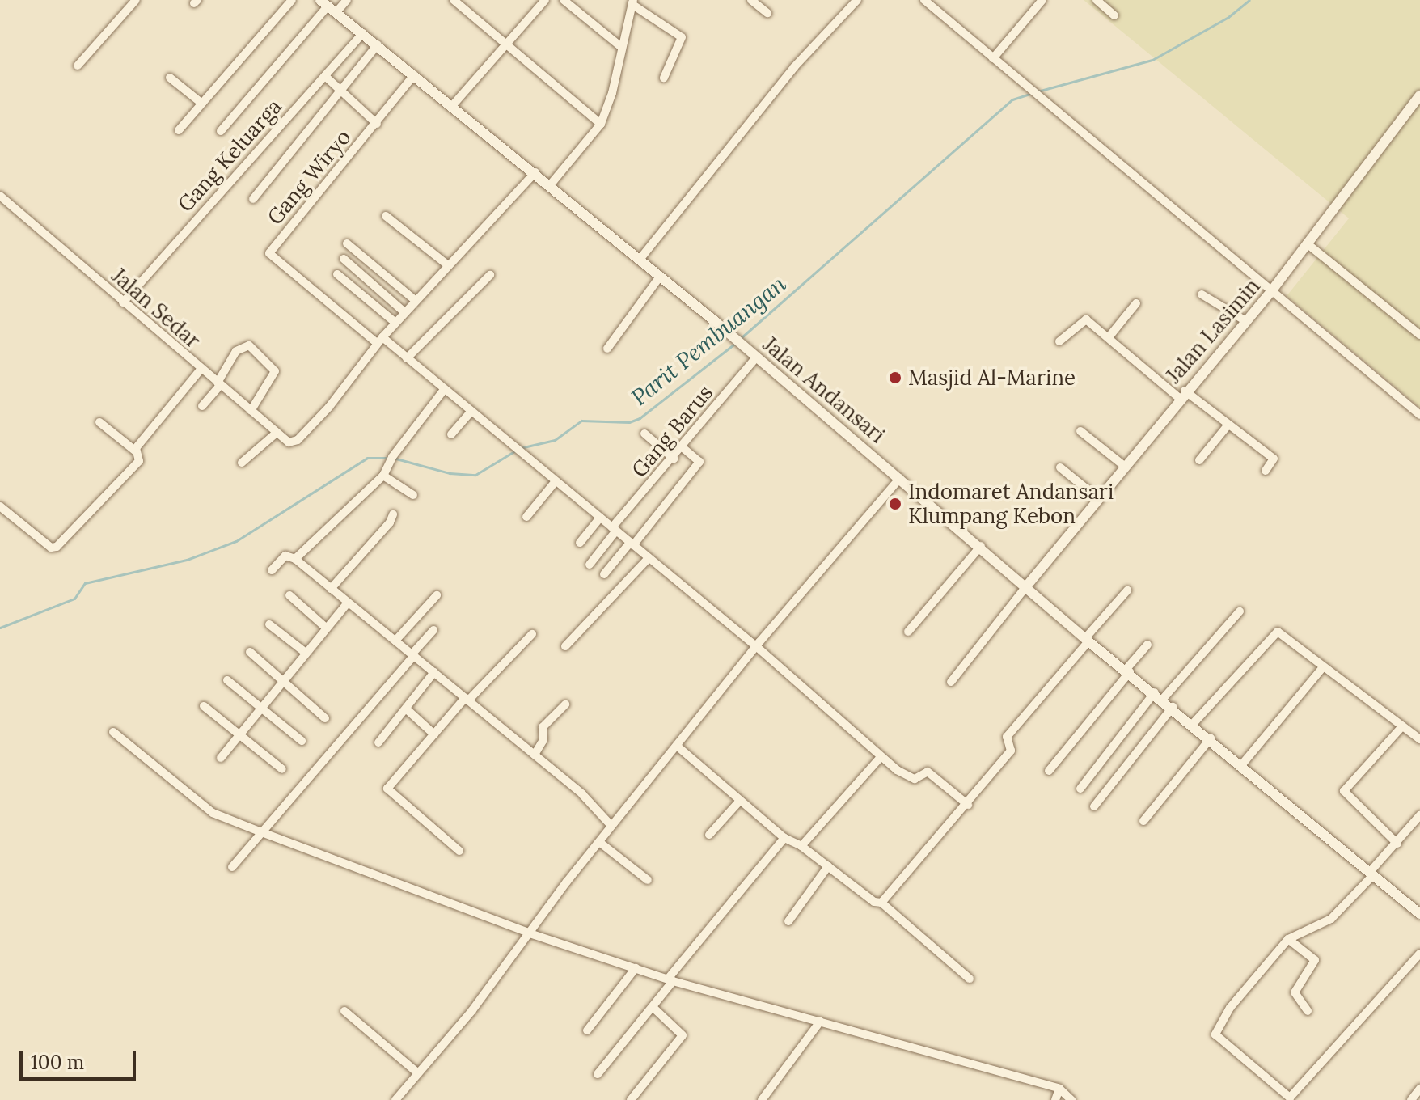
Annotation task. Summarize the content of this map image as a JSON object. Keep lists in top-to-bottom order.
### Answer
{
  "streets": {
    "street": [
      "Gang Keluarga",
      "Gang Wiryo",
      "Jalan Sedar",
      "Jalan Lasimin",
      "Jalan Andansari",
      "Gang Barus"
    ]
  },
  "crossings": [
    ["Gang Keluarga", "Jalan Sedar"],
    ["Gang Keluarga", "Jalan Andansari"],
    ["Gang Wiryo", "Jalan Sedar"],
    ["Gang Wiryo", "Jalan Andansari"],
    ["Jalan Lasimin", "Jalan Andansari"],
    ["Jalan Andansari", "Gang Barus"]
  ],
  "water": ["Parit Pembuangan"],
  "places": ["Masjid Al-Marine", "Indomaret Andansari Klumpang Kebon"],
  "scale_bar": "100 m"
}
